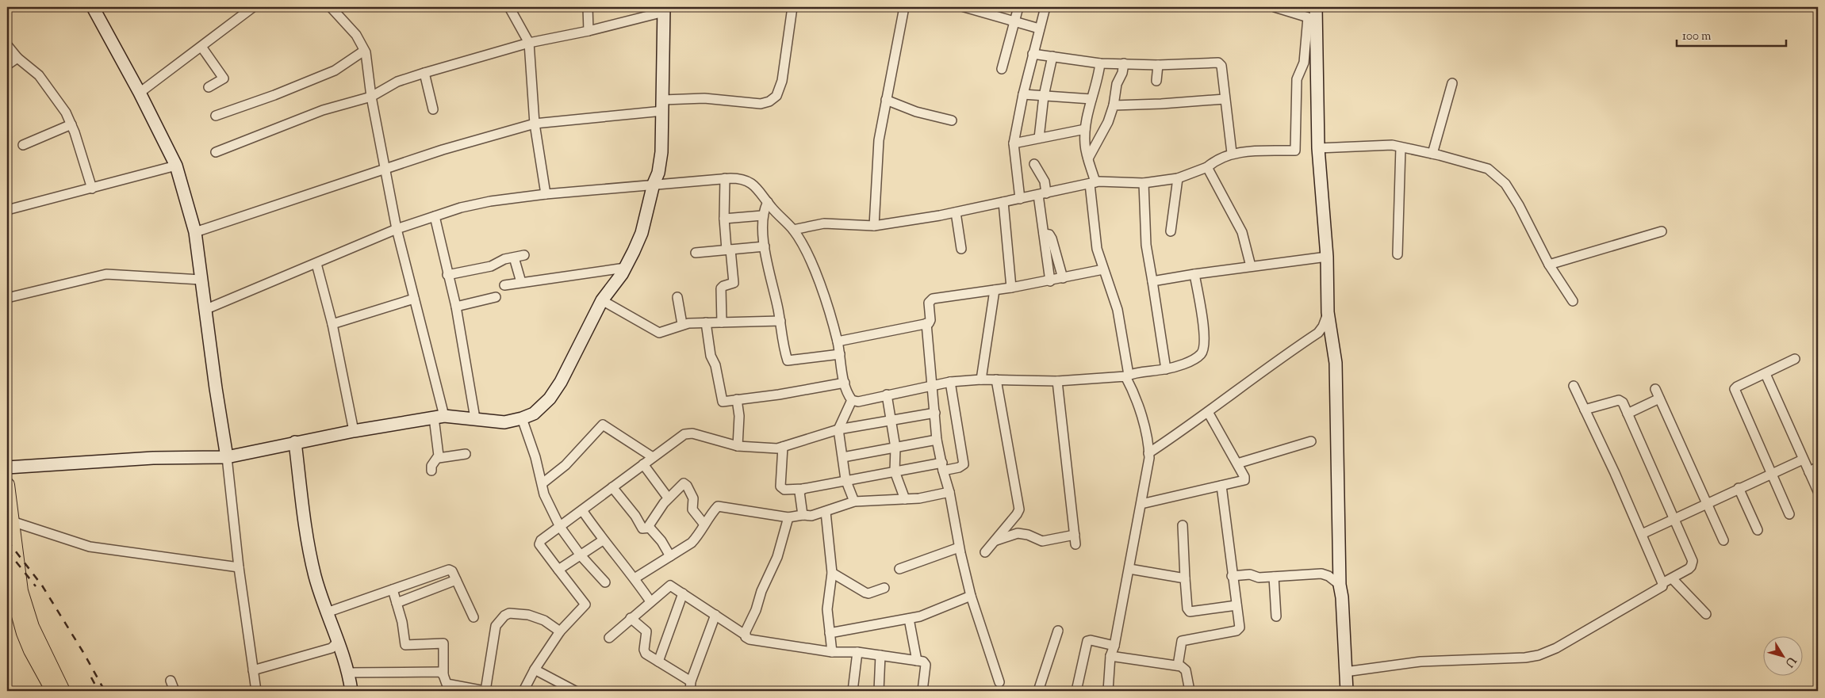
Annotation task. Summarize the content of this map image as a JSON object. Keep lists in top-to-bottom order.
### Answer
{
  "scale_bar": "100 m",
  "north": "bottom right"
}
